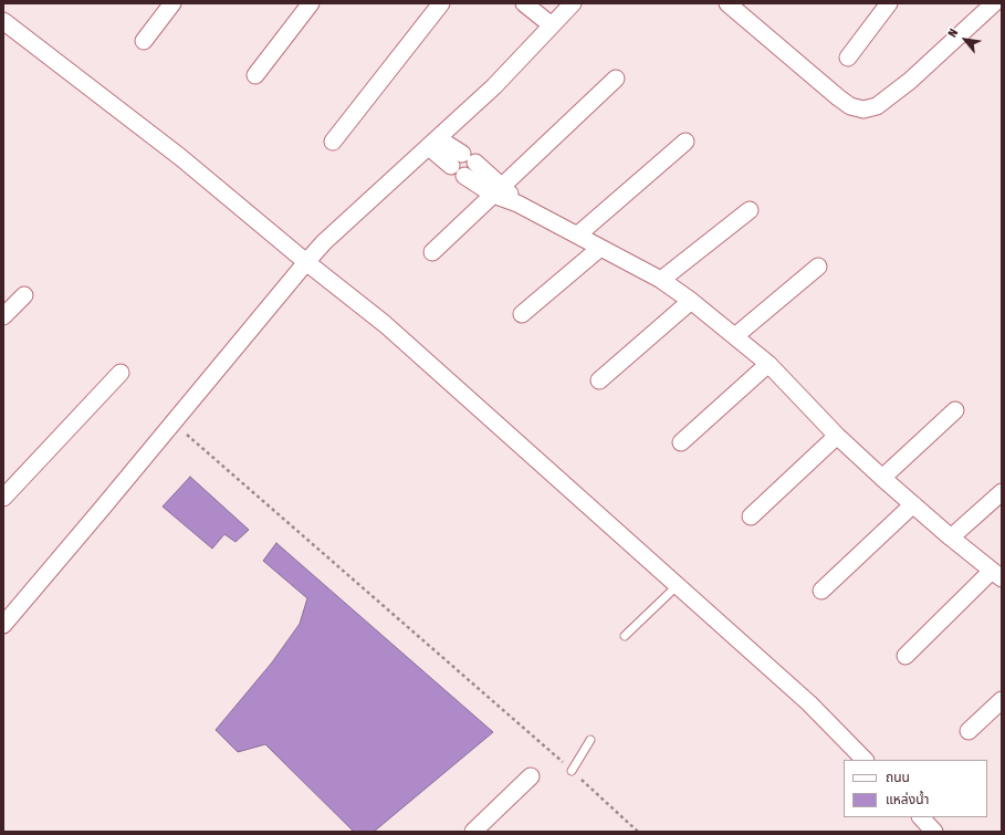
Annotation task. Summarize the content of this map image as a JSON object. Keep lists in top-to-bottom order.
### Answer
{
  "legend": ["ถนน", "แหล่งน้ำ"],
  "north": "top left"
}
